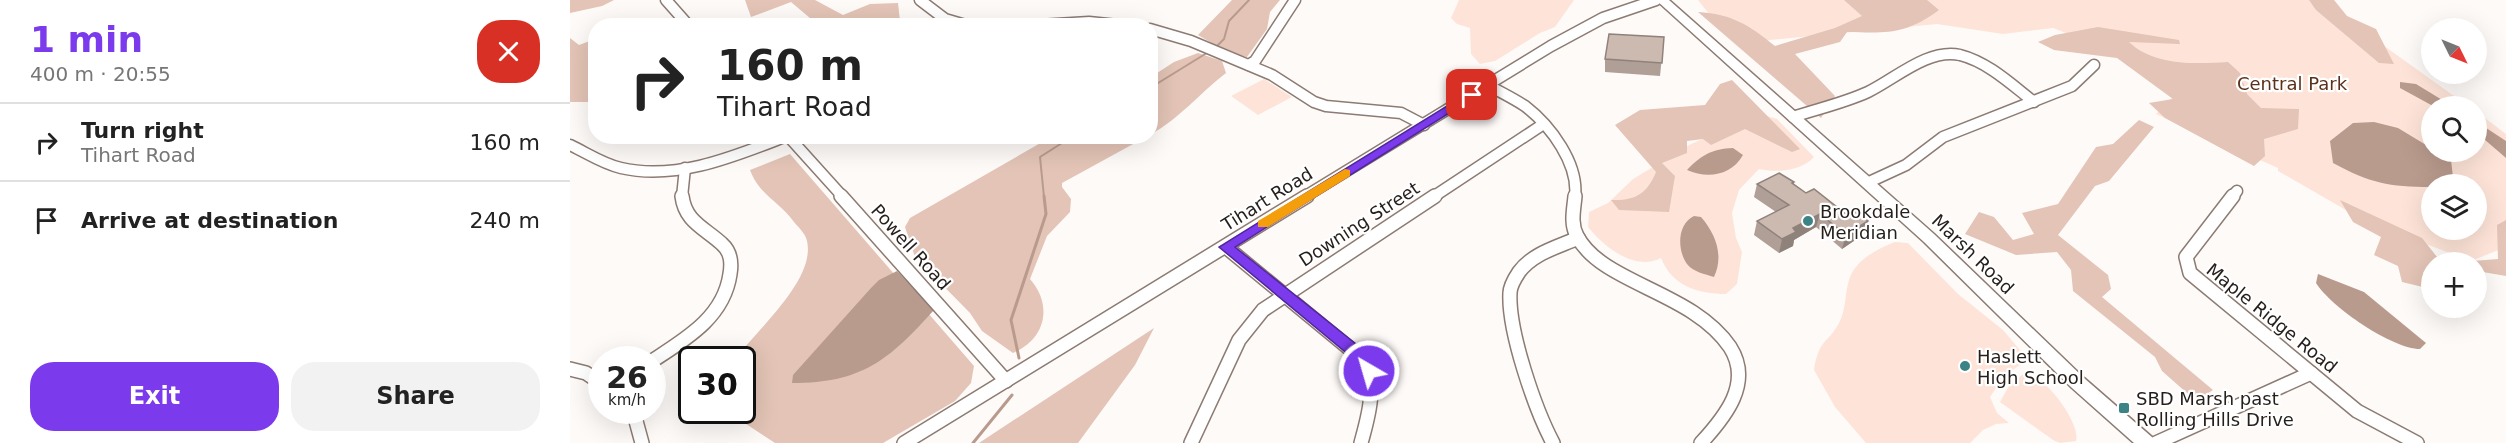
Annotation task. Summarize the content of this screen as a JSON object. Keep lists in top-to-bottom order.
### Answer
{
  "streets": {
    "main road": ["Marsh Road"],
    "street": [
      "Tihart Road",
      "Downing Street",
      "Powell Road",
      "Maple Ridge Road"
    ]
  },
  "crossings": [
    ["Tihart Road", "Powell Road"]
  ],
  "parks": ["Central Park"],
  "places": {
    "other": ["Brookdale Meridian", "Haslett High School"],
    "transit": ["SBD Marsh past Rolling Hills Drive"]
  },
  "north": "bottom right",
  "page": {
    "heading": ["1 min", "400 m · 20:55"],
    "map_buttons": "+",
    "turn": ["160 m", "Tihart Road"],
    "list": [
      {
        "name": "Turn right",
        "note": "Tihart Road",
        "value": "160 m"
      },
      {
        "name": "Arrive at destination",
        "value": "240 m"
      }
    ],
    "speed": "26 km/h",
    "limit": "30",
    "buttons": ["Exit", "Share"]
  }
}
